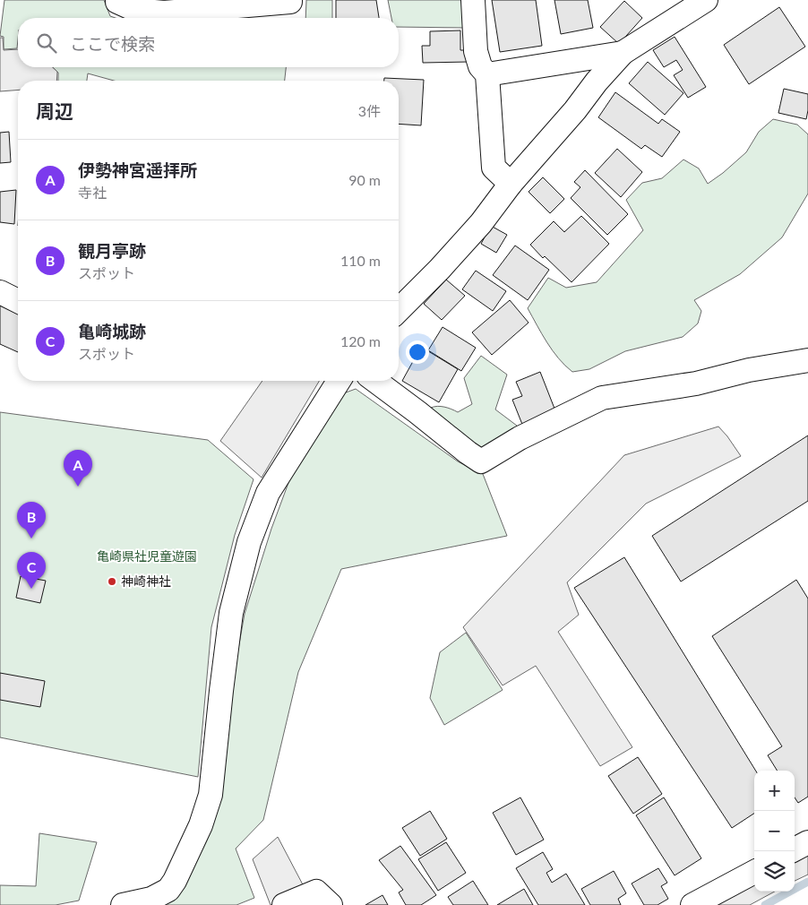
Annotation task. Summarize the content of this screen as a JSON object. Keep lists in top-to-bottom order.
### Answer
{
  "parks": ["亀崎県社児童遊園"],
  "places": ["神崎神社"],
  "page": {
    "search": "ここで検索",
    "heading": ["周辺", "3件"],
    "list": [
      {
        "mark": "A",
        "name": "伊勢神宮遥拝所",
        "note": "寺社",
        "value": "90 m"
      },
      {
        "mark": "B",
        "name": "観月亭跡",
        "note": "スポット",
        "value": "110 m"
      },
      {
        "mark": "C",
        "name": "亀崎城跡",
        "note": "スポット",
        "value": "120 m"
      }
    ],
    "pins": ["A", "B", "C"],
    "map_buttons": ["+", "−"]
  }
}
